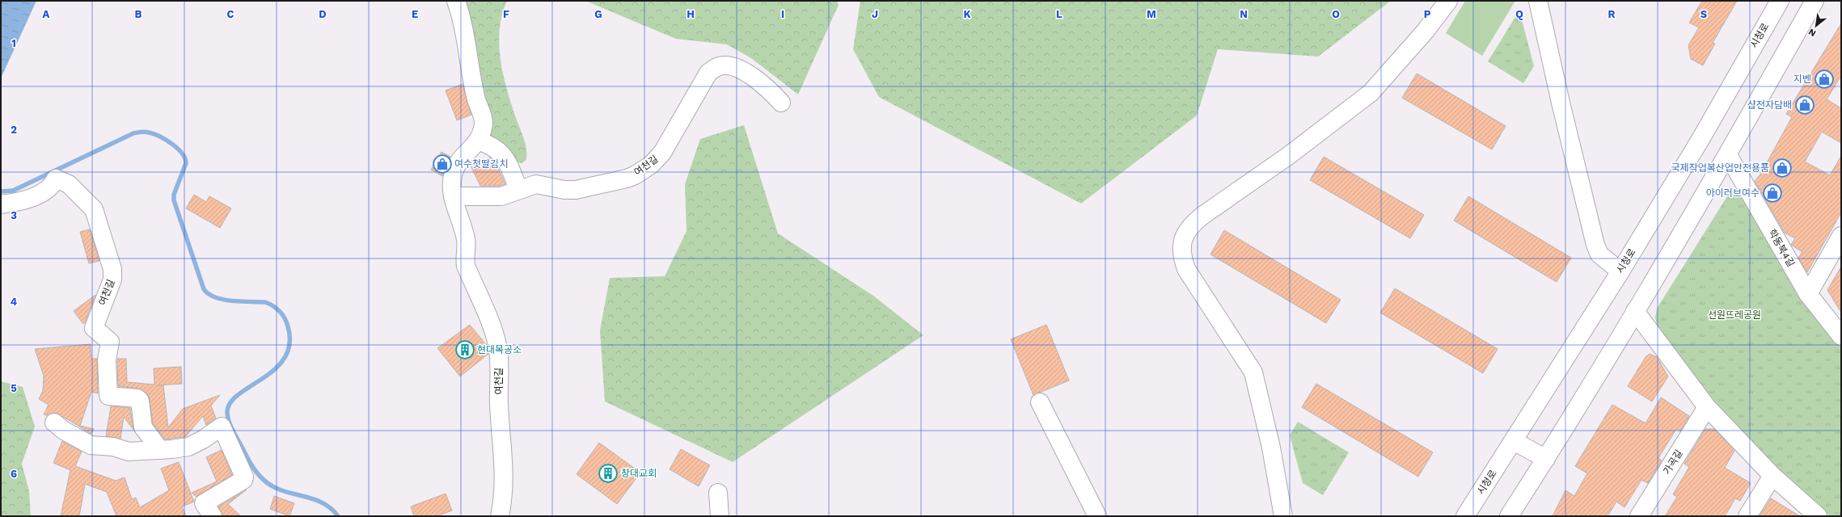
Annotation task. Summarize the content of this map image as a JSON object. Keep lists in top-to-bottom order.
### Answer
{
  "streets": {
    "street": [
      "시청로",
      "여천길",
      "학동북4길",
      "가곡길"
    ]
  },
  "parks": ["선원뜨레공원"],
  "places": {
    "shop": [
      "지벤",
      "샵전자담배",
      "여수첫딸김치",
      "국제작업복산업안전용품",
      "아이러브여수"
    ],
    "building": ["현대목공소", "창대교회"]
  },
  "north": "bottom left",
  "grid": {
    "columns": [
      "A",
      "B",
      "C",
      "D",
      "E",
      "F",
      "G",
      "H",
      "I",
      "J",
      "K",
      "L",
      "M",
      "N",
      "O",
      "P",
      "Q",
      "R",
      "S"
    ],
    "rows": [
      "1",
      "2",
      "3",
      "4",
      "5",
      "6"
    ]
  }
}
